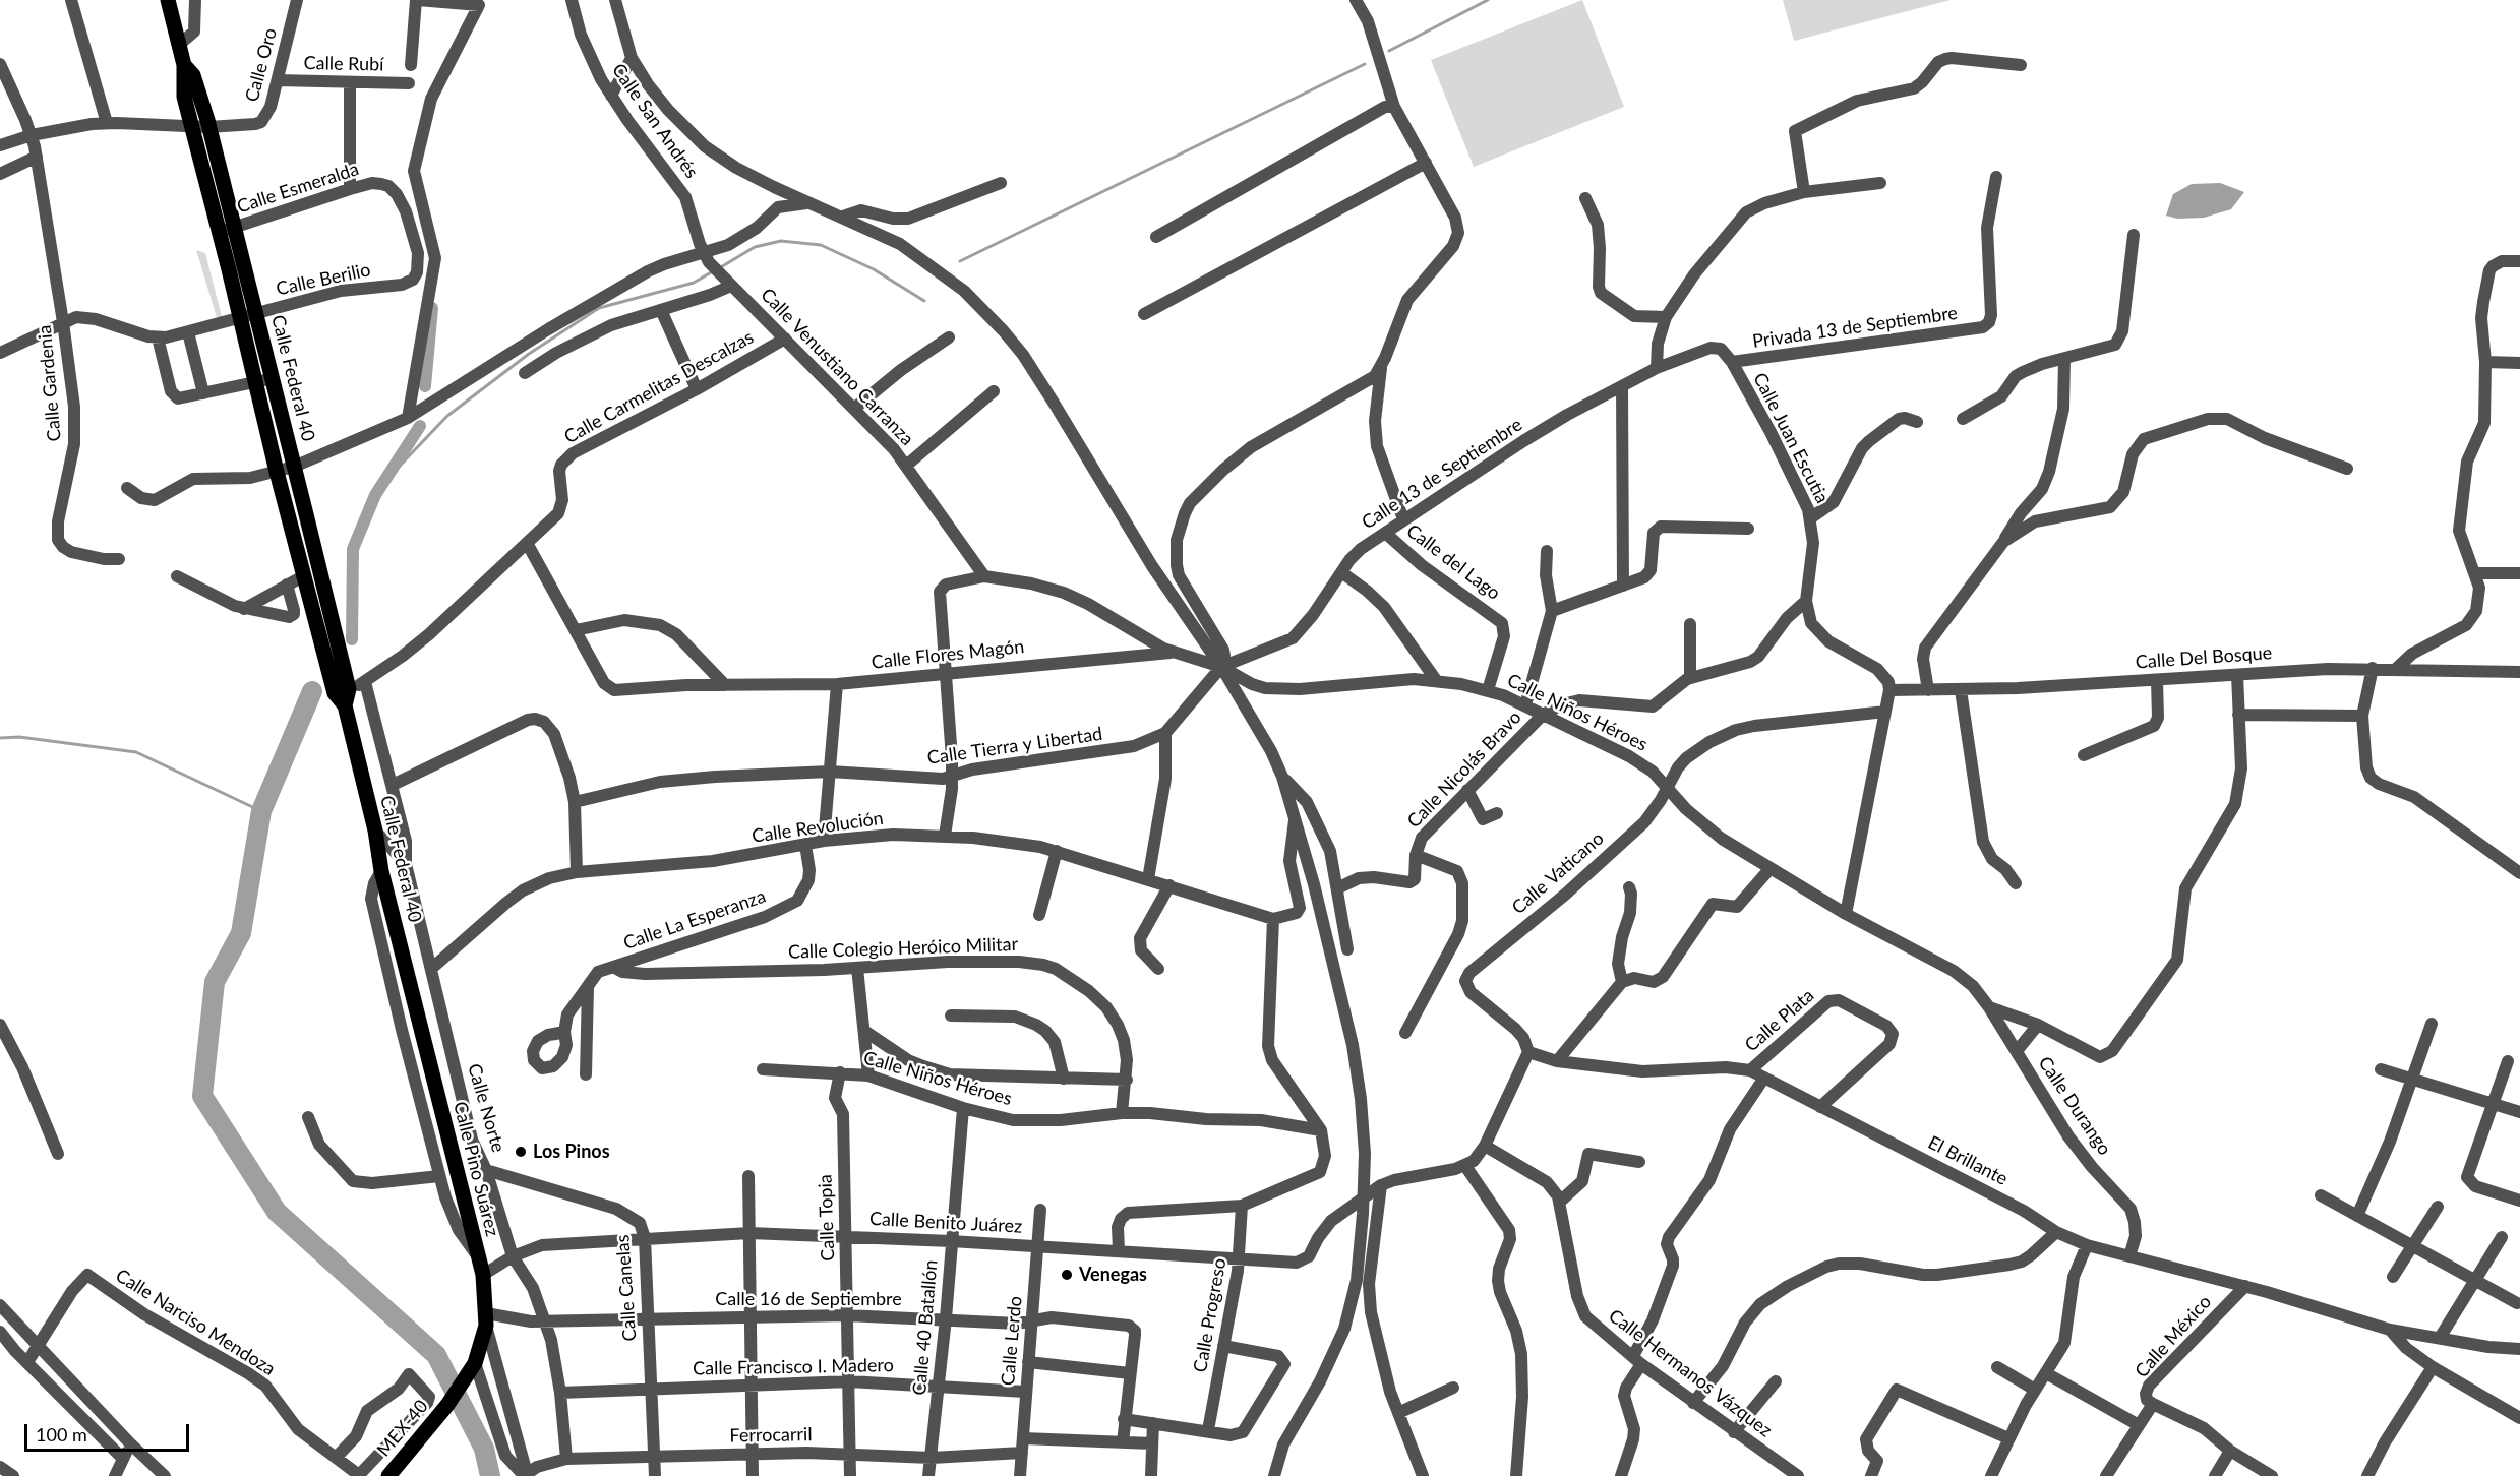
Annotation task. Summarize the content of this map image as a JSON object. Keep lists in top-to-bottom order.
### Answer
{
  "streets": {
    "main road": ["Calle Federal 40", "Calle Pino Suárez", "MEX-40"],
    "street": [
      "Calle Rubí",
      "Calle Oro",
      "Calle San Andrés",
      "Calle Esmeralda",
      "Calle Berilio",
      "Privada 13 de Septiembre",
      "Calle Venustiano Carranza",
      "Calle Gardenia",
      "Calle Carmelitas Descalzas",
      "Calle Juan Escutia",
      "Calle 13 de Septiembre",
      "Calle del Lago",
      "Calle Flores Magón",
      "Calle Del Bosque",
      "Calle Niños Héroes",
      "Calle Tierra y Libertad",
      "Calle Nicolás Bravo",
      "Calle Revolución",
      "Calle Vaticano",
      "Calle La Esperanza",
      "Calle Colegio Heróico Militar",
      "Calle Plata",
      "Calle Durango",
      "Calle Norte",
      "El Brillante",
      "Calle Topia",
      "Calle Benito Juárez",
      "Calle Canelas",
      "Calle 16 de Septiembre",
      "Calle Progreso",
      "Calle Narciso Mendoza",
      "Calle 40 Batallón",
      "Calle México",
      "Calle Lerdo",
      "Calle Francisco I. Madero",
      "Calle Hermanos Vázquez",
      "Ferrocarril"
    ]
  },
  "crossings": [
    ["Calle Rubí", "Calle Oro"],
    ["Calle Oro", "Calle Federal 40"],
    ["Calle San Andrés", "Calle Venustiano Carranza"],
    ["Calle Esmeralda", "Calle Berilio"],
    ["Calle Esmeralda", "Calle Federal 40"],
    ["Calle Berilio", "Calle Federal 40"],
    ["Privada 13 de Septiembre", "Calle Juan Escutia"],
    ["Calle Venustiano Carranza", "Calle Carmelitas Descalzas"],
    ["Calle Federal 40", "Calle Carmelitas Descalzas"],
    ["Calle Federal 40", "Calle Pino Suárez"],
    ["Calle Carmelitas Descalzas", "Calle Norte"],
    ["Calle Juan Escutia", "Calle 13 de Septiembre"],
    ["Calle Juan Escutia", "Calle Del Bosque"],
    ["Calle 13 de Septiembre", "Calle del Lago"],
    ["Calle 13 de Septiembre", "Calle Niños Héroes"],
    ["Calle del Lago", "Calle Niños Héroes"],
    ["Calle Niños Héroes", "Calle Nicolás Bravo"],
    ["Calle Niños Héroes", "Calle Vaticano"],
    ["Calle Niños Héroes", "Calle Colegio Heróico Militar"],
    ["Calle Niños Héroes", "Calle Durango"],
    ["Calle Niños Héroes", "Calle Topia"],
    ["Calle Niños Héroes", "Calle 40 Batallón"],
    ["Calle Revolución", "Calle La Esperanza"],
    ["Calle Revolución", "Calle Norte"],
    ["Calle Vaticano", "El Brillante"],
    ["Calle La Esperanza", "Calle Colegio Heróico Militar"],
    ["Calle Plata", "El Brillante"],
    ["Calle Durango", "El Brillante"],
    ["Calle Norte", "Calle Benito Juárez"],
    ["Calle Norte", "Calle Canelas"],
    ["Calle Norte", "Calle 16 de Septiembre"],
    ["El Brillante", "Calle México"],
    ["Calle Pino Suárez", "Calle Benito Juárez"],
    ["Calle Pino Suárez", "Calle 16 de Septiembre"],
    ["Calle Pino Suárez", "MEX-40"],
    ["Calle Topia", "Calle Benito Juárez"],
    ["Calle Topia", "Calle 16 de Septiembre"],
    ["Calle Topia", "Calle Francisco I. Madero"],
    ["Calle Topia", "Ferrocarril"],
    ["Calle Benito Juárez", "Calle Canelas"],
    ["Calle Benito Juárez", "Calle Progreso"],
    ["Calle Benito Juárez", "Calle 40 Batallón"],
    ["Calle Benito Juárez", "Calle Lerdo"],
    ["Calle Canelas", "Calle 16 de Septiembre"],
    ["Calle Canelas", "Calle Francisco I. Madero"],
    ["Calle Canelas", "Ferrocarril"],
    ["Calle 16 de Septiembre", "Calle 40 Batallón"],
    ["Calle 16 de Septiembre", "Calle Lerdo"],
    ["Calle 40 Batallón", "Calle Francisco I. Madero"],
    ["Calle 40 Batallón", "Ferrocarril"],
    ["Calle Lerdo", "Calle Francisco I. Madero"],
    ["Calle Lerdo", "Ferrocarril"]
  ],
  "places": ["Los Pinos", "Venegas"],
  "scale_bar": "100 m"
}
